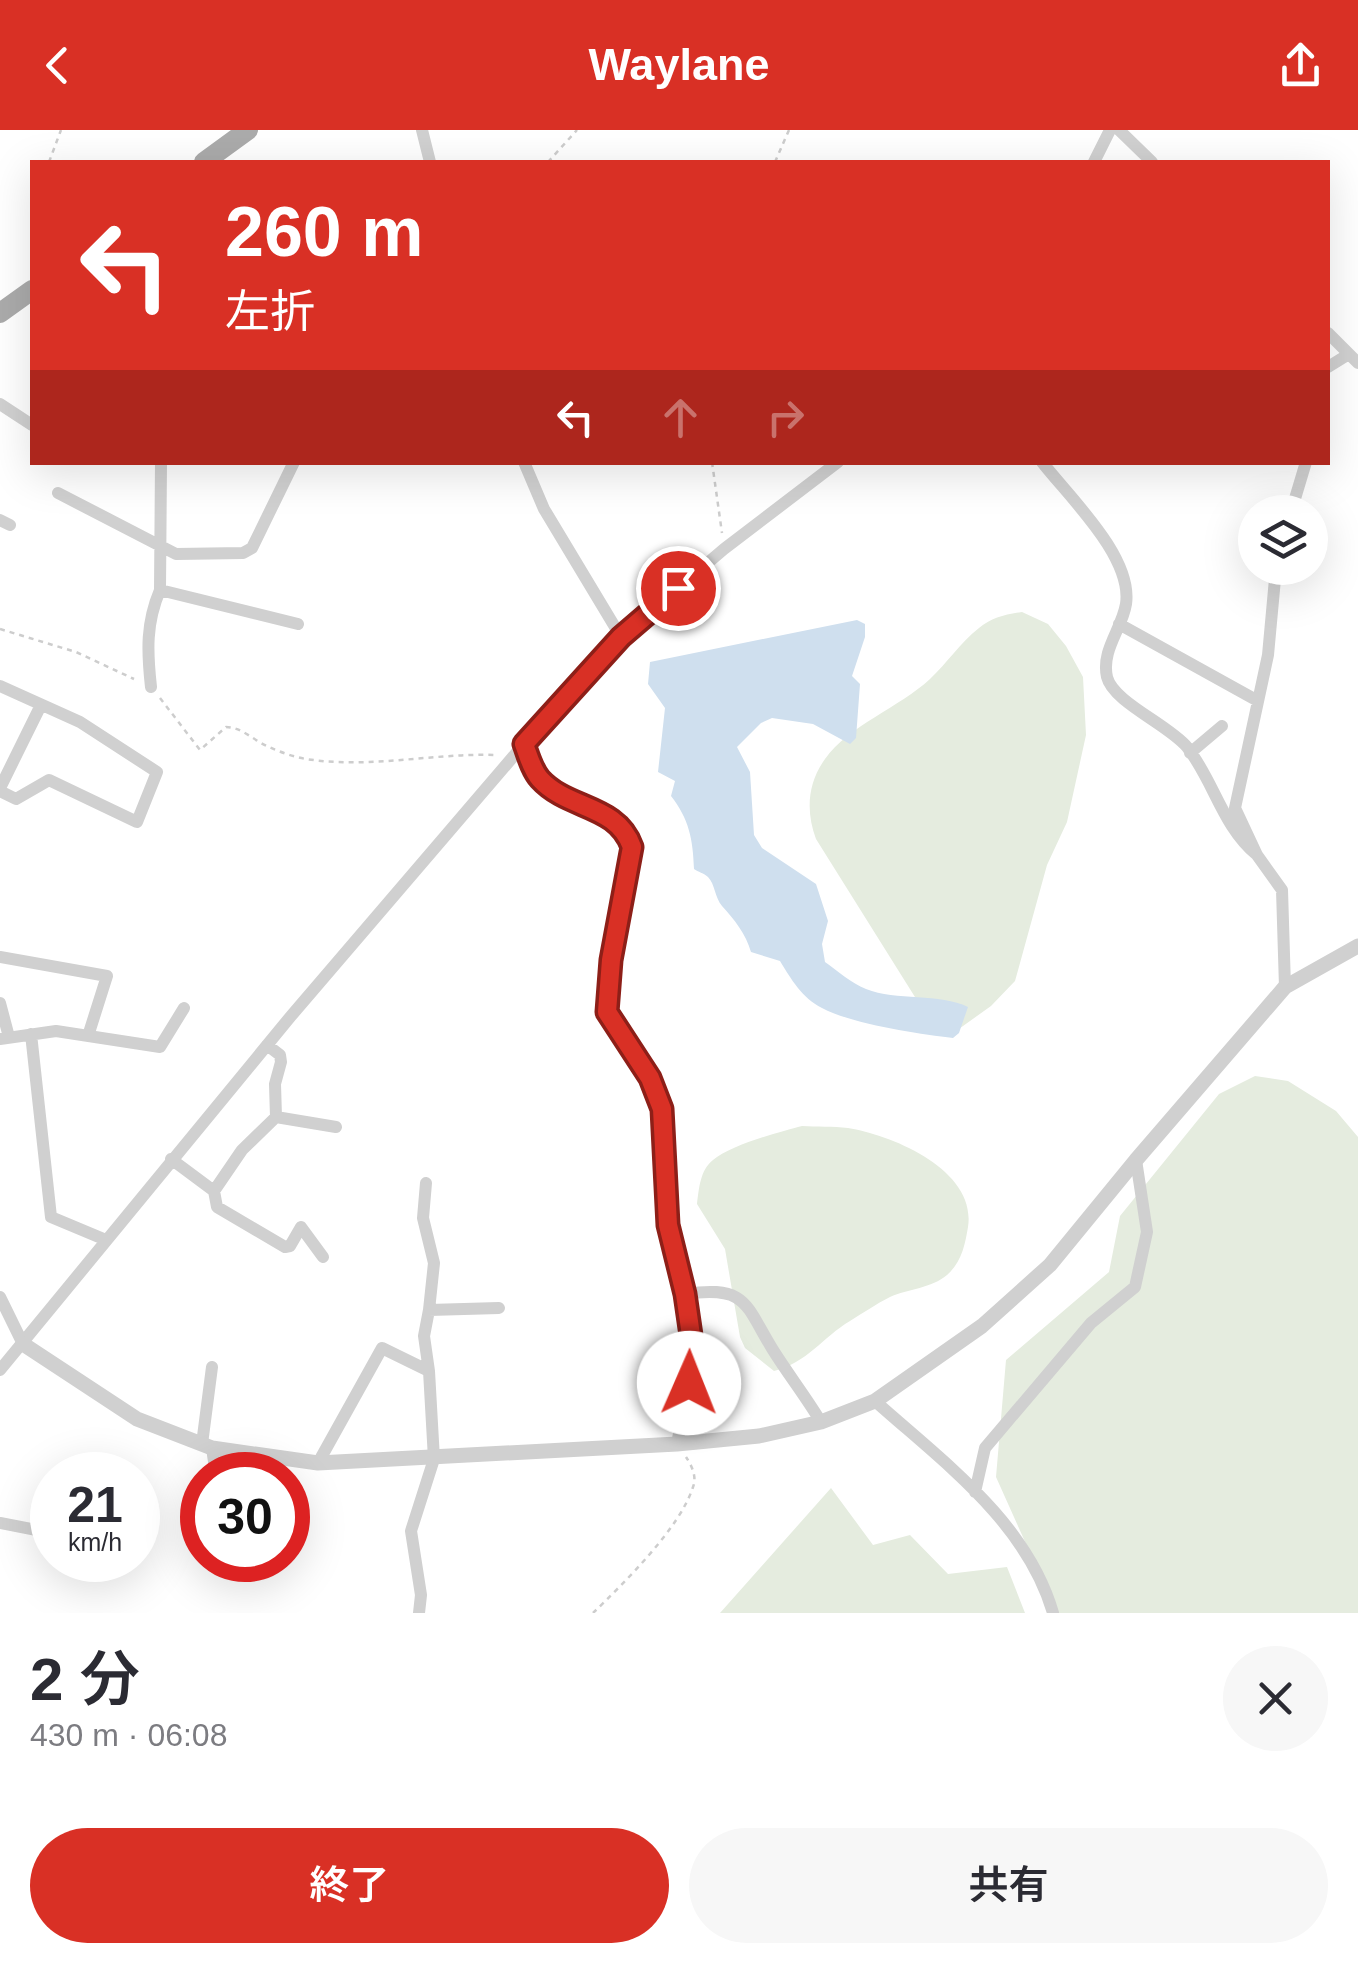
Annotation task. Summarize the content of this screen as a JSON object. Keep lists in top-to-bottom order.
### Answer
{
  "page": {
    "header": "Waylane",
    "turn": ["260 m", "左折"],
    "speed": "21 km/h",
    "limit": "30",
    "heading": ["2 分", "430 m · 06:08"],
    "buttons": ["終了", "共有"]
  }
}
